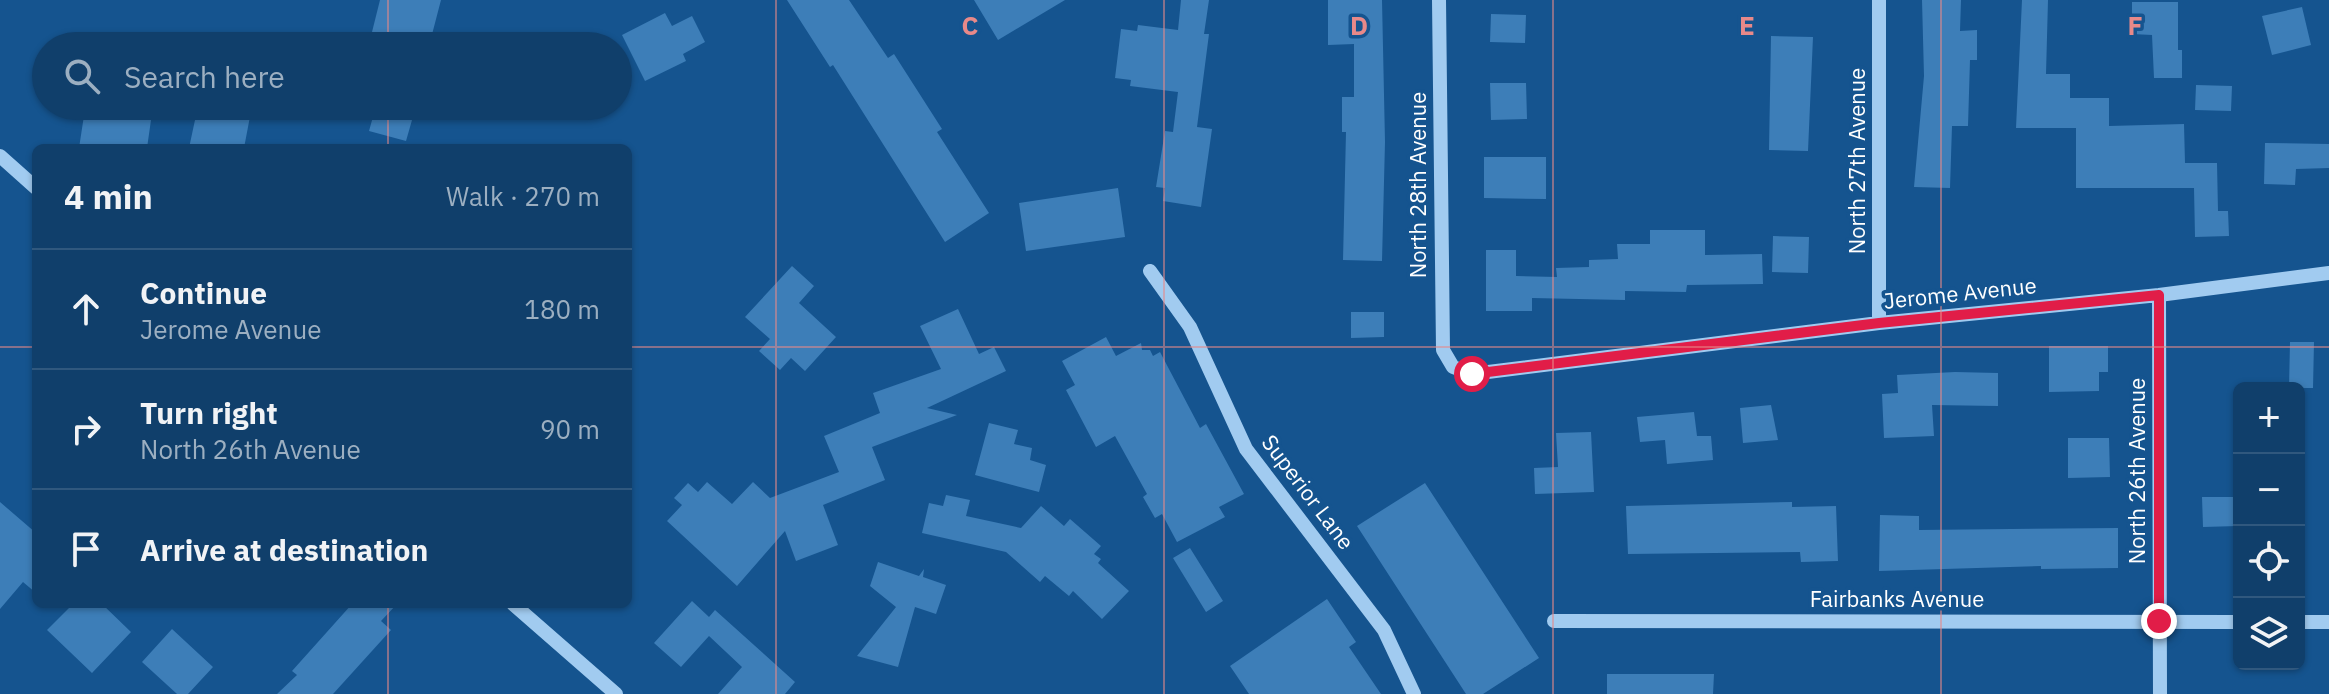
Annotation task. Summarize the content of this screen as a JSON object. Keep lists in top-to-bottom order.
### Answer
{
  "streets": {
    "street": [
      "North 27th Avenue",
      "North 28th Avenue",
      "Jerome Avenue",
      "North 26th Avenue",
      "Superior Lane",
      "Fairbanks Avenue"
    ]
  },
  "crossings": [
    ["North 27th Avenue", "Jerome Avenue"],
    ["North 28th Avenue", "Jerome Avenue"],
    ["Jerome Avenue", "North 26th Avenue"],
    ["North 26th Avenue", "Fairbanks Avenue"]
  ],
  "page": {
    "search": "Search here",
    "heading": ["4 min", "Walk · 270 m"],
    "list": [
      ["Continue", "Jerome Avenue", "180 m"],
      ["Turn right", "North 26th Avenue", "90 m"],
      "Arrive at destination"
    ],
    "map_buttons": ["+", "−"]
  },
  "grid": {
    "columns": [
      "C",
      "D",
      "E",
      "F"
    ]
  }
}
